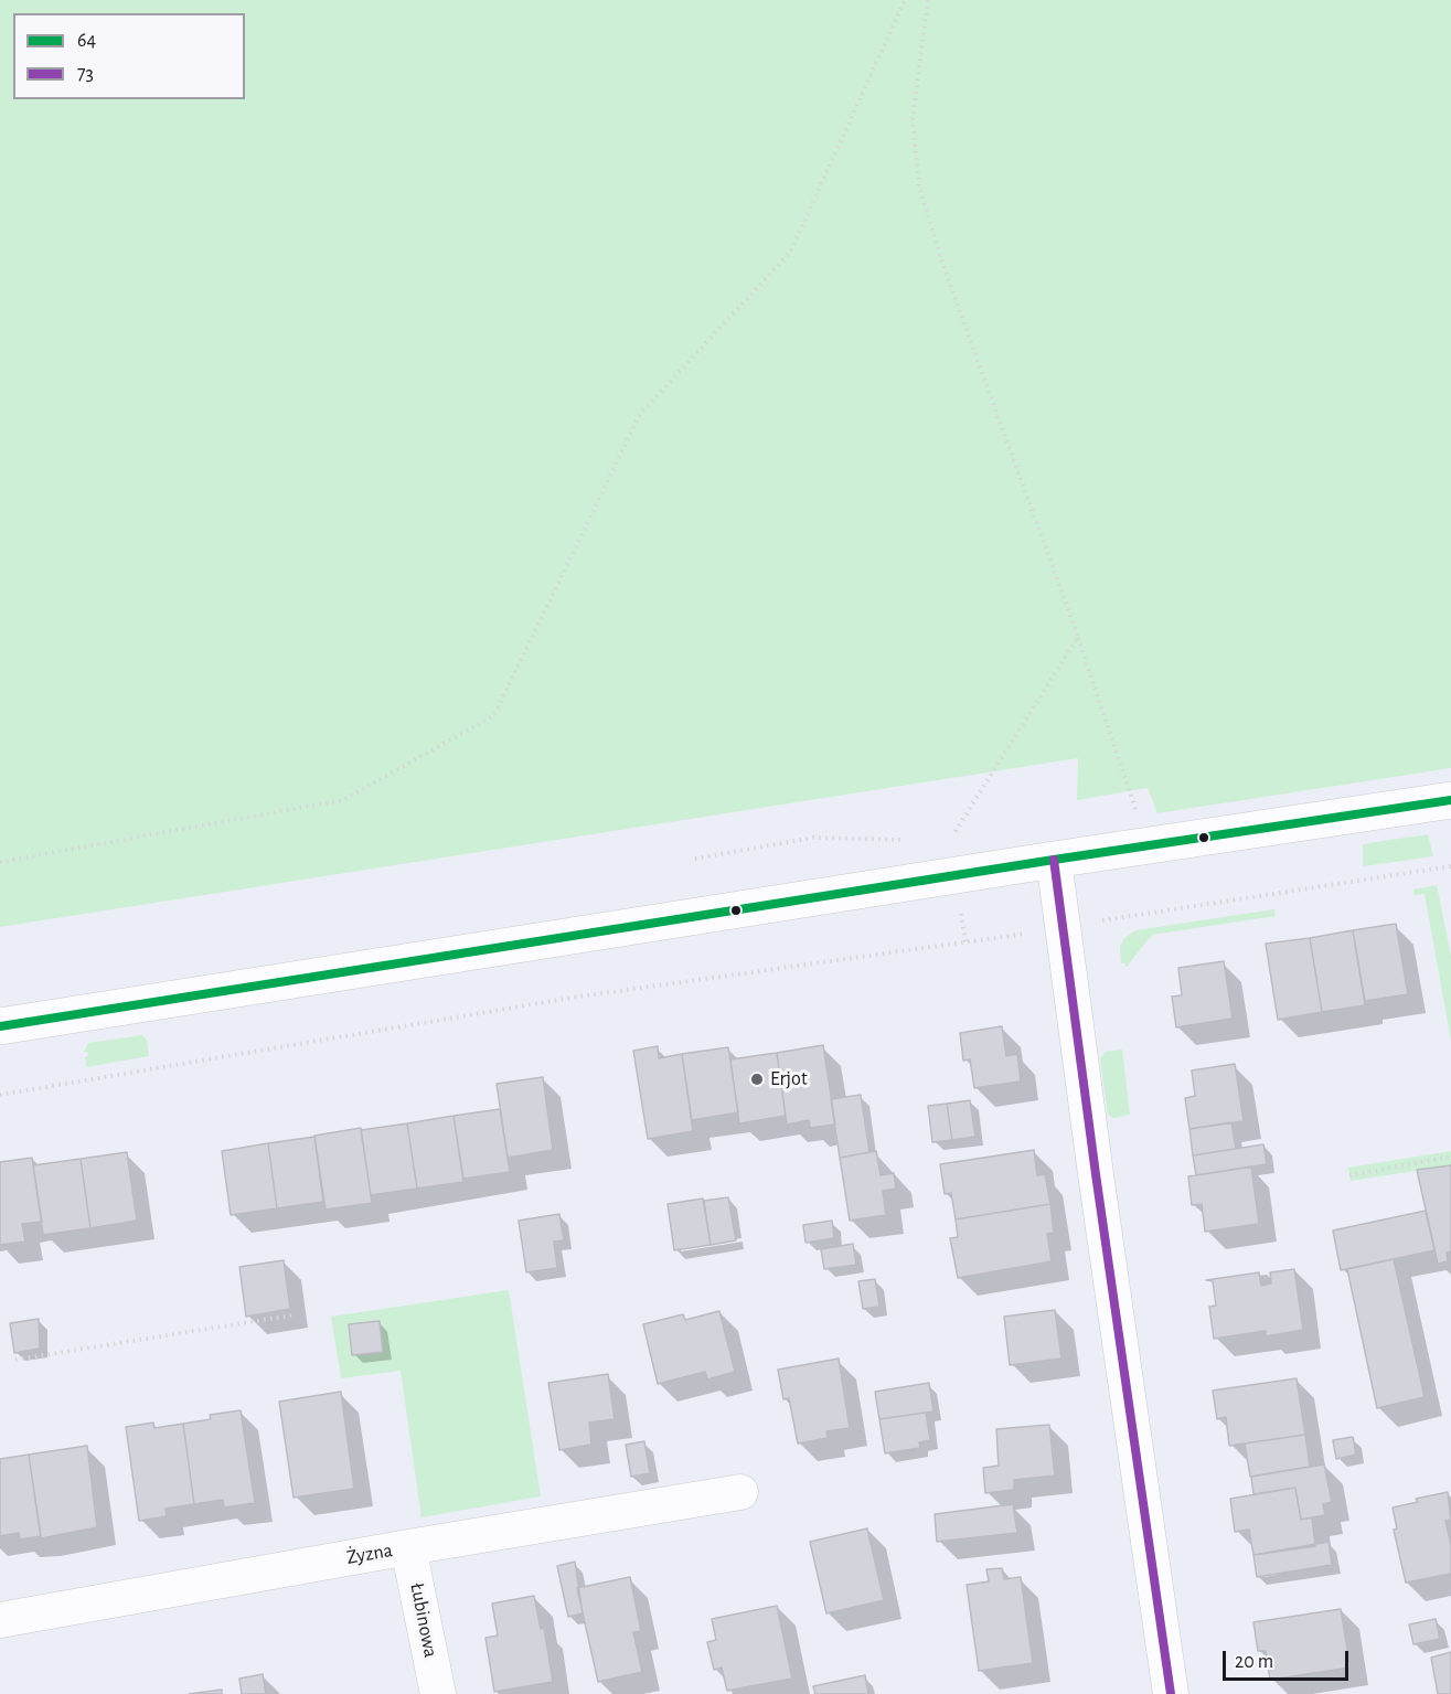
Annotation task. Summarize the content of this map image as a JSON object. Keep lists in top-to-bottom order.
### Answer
{
  "streets": {
    "street": ["Żyzna", "Łubinowa"]
  },
  "crossings": [
    ["Żyzna", "Łubinowa"]
  ],
  "places": ["Erjot"],
  "lines": ["transit line 64", "transit line 73"],
  "legend": ["64", "73"],
  "scale_bar": "20 m"
}
